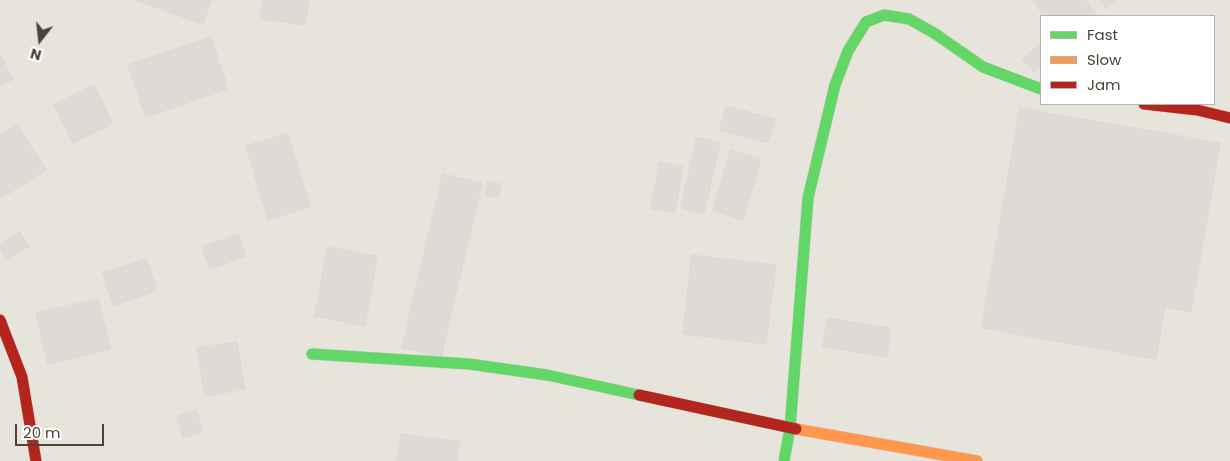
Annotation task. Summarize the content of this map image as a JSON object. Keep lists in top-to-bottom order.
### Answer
{
  "legend": ["Fast", "Slow", "Jam"],
  "scale_bar": "20 m",
  "north": "bottom"
}
